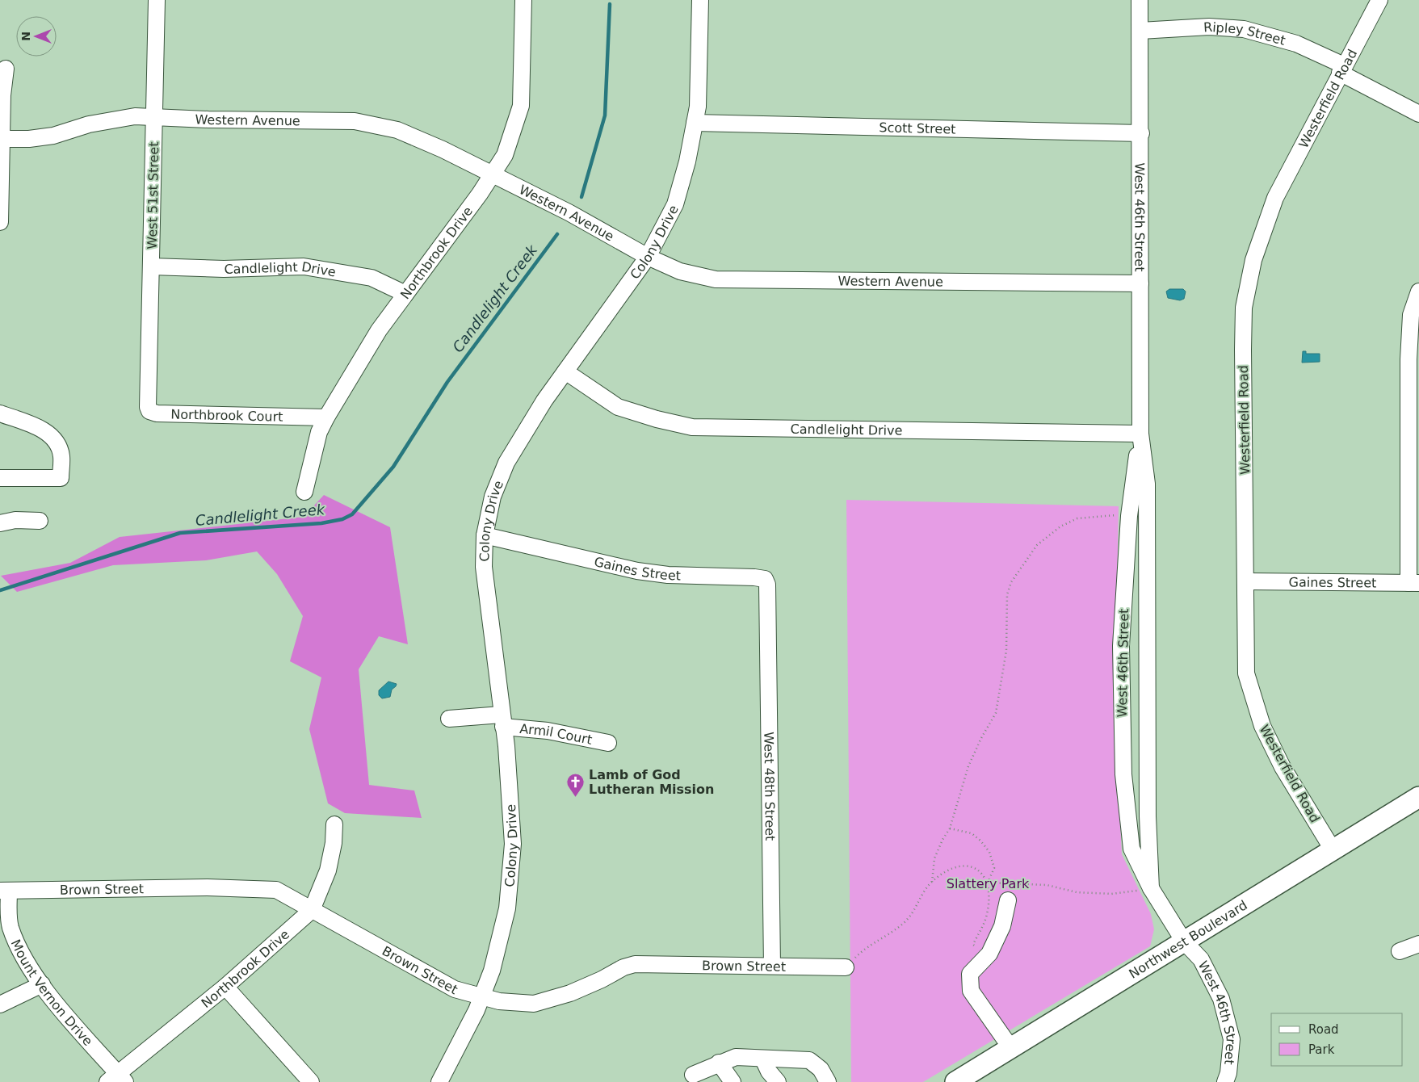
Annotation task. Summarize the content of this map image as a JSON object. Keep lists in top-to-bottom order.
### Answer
{
  "streets": {
    "main road": ["Northwest Boulevard"],
    "street": [
      "Ripley Street",
      "Westerfield Road",
      "Western Avenue",
      "Scott Street",
      "West 51st Street",
      "West 46th Street",
      "Colony Drive",
      "Northbrook Drive",
      "Candlelight Drive",
      "Northbrook Court",
      "Gaines Street",
      "Armil Court",
      "West 48th Street",
      "Brown Street",
      "Mount Vernon Drive"
    ]
  },
  "crossings": [
    ["Ripley Street", "Westerfield Road"],
    ["Ripley Street", "West 46th Street"],
    ["Westerfield Road", "Gaines Street"],
    ["Westerfield Road", "Northwest Boulevard"],
    ["Western Avenue", "West 51st Street"],
    ["Western Avenue", "West 46th Street"],
    ["Western Avenue", "Colony Drive"],
    ["Western Avenue", "Northbrook Drive"],
    ["Scott Street", "West 46th Street"],
    ["Scott Street", "Colony Drive"],
    ["West 51st Street", "Candlelight Drive"],
    ["West 51st Street", "Northbrook Court"],
    ["West 46th Street", "Candlelight Drive"],
    ["West 46th Street", "Northwest Boulevard"],
    ["Colony Drive", "Candlelight Drive"],
    ["Colony Drive", "Gaines Street"],
    ["Colony Drive", "Armil Court"],
    ["Colony Drive", "Brown Street"],
    ["Northbrook Drive", "Candlelight Drive"],
    ["Northbrook Drive", "Northbrook Court"],
    ["Northbrook Drive", "Brown Street"],
    ["Northbrook Drive", "Mount Vernon Drive"],
    ["Gaines Street", "West 48th Street"],
    ["West 48th Street", "Brown Street"],
    ["Brown Street", "Mount Vernon Drive"]
  ],
  "water": ["Candlelight Creek"],
  "parks": ["Slattery Park"],
  "places": {
    "church": ["Lamb of God Lutheran Mission"]
  },
  "legend": ["Road", "Park"],
  "north": "left"
}
